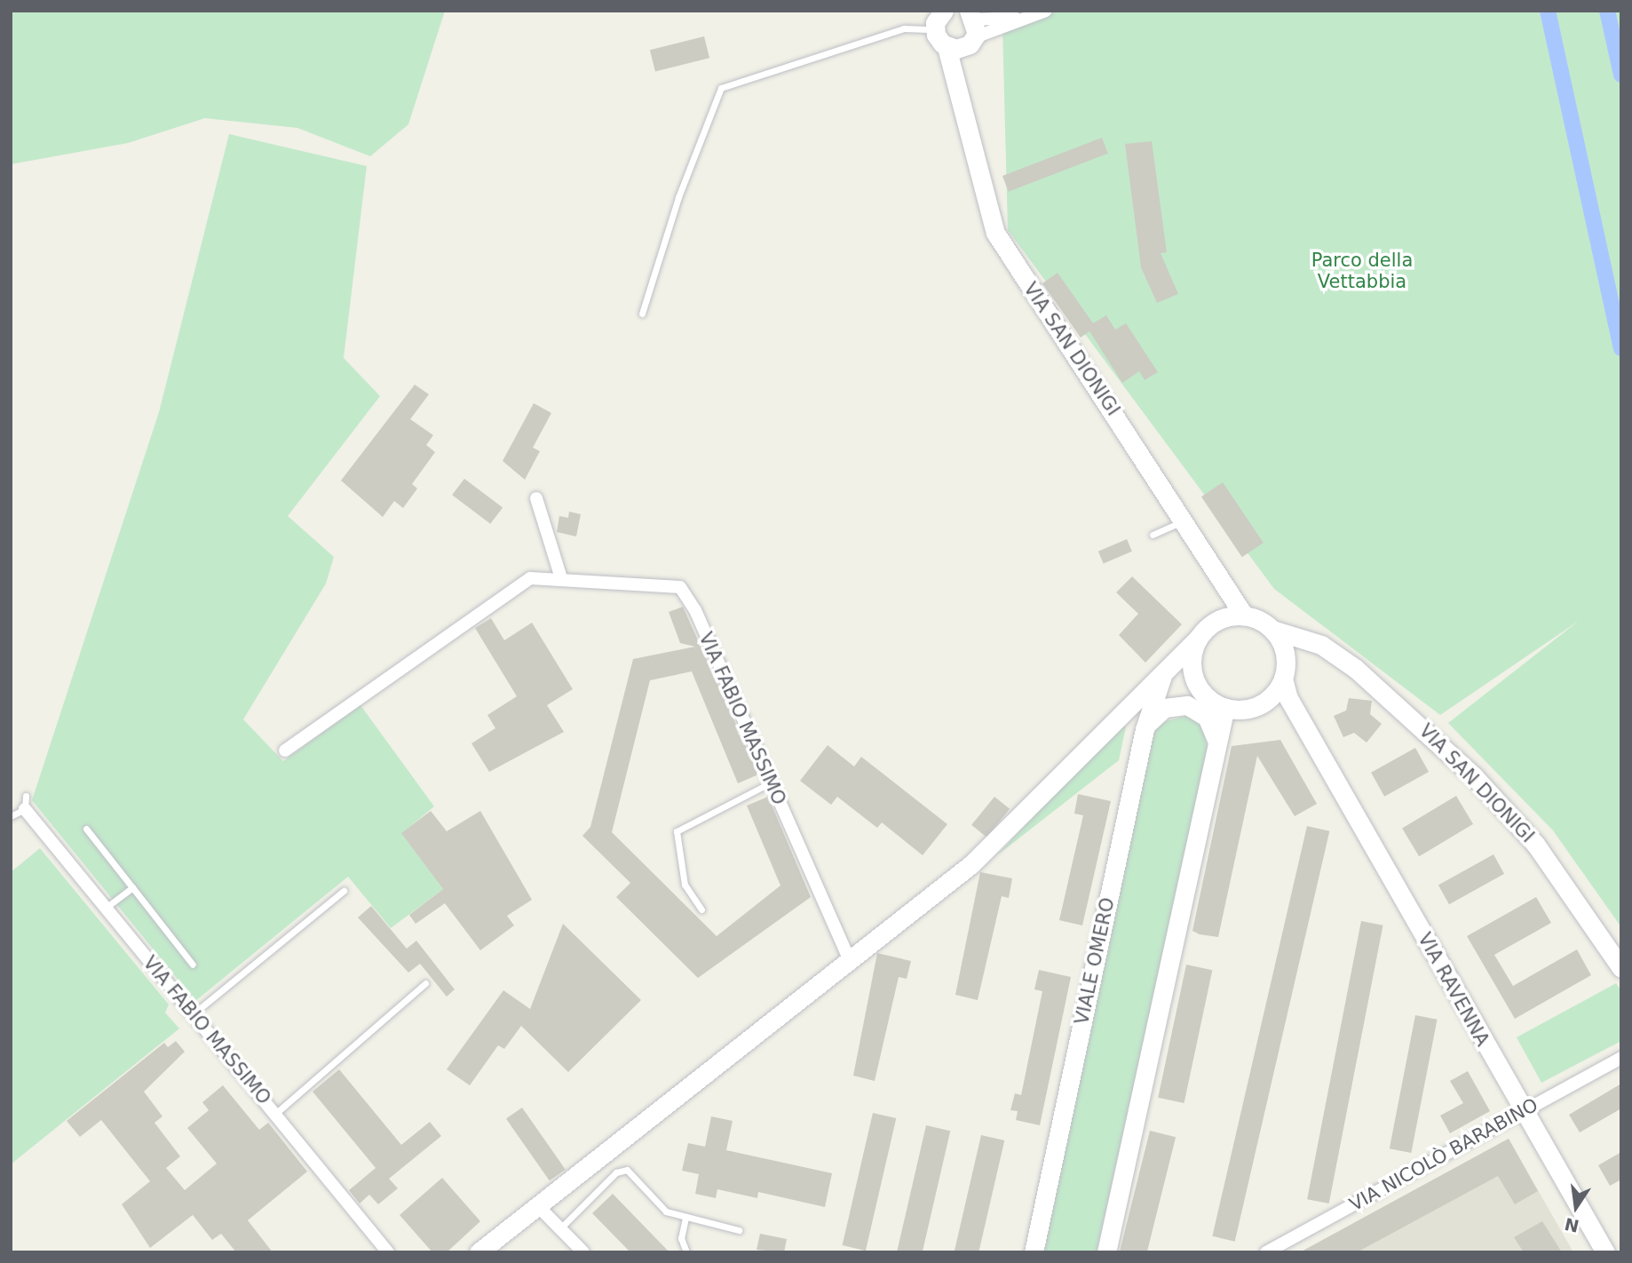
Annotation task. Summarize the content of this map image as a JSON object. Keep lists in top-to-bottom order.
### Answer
{
  "streets": {
    "street": [
      "VIA SAN DIONIGI",
      "VIA FABIO MASSIMO",
      "VIALE OMERO",
      "VIA RAVENNA",
      "VIA NICOLÒ BARABINO"
    ]
  },
  "crossings": [
    ["VIA SAN DIONIGI", "VIA RAVENNA"],
    ["VIA RAVENNA", "VIA NICOLÒ BARABINO"]
  ],
  "parks": ["Parco della Vettabbia"],
  "north": "bottom"
}
